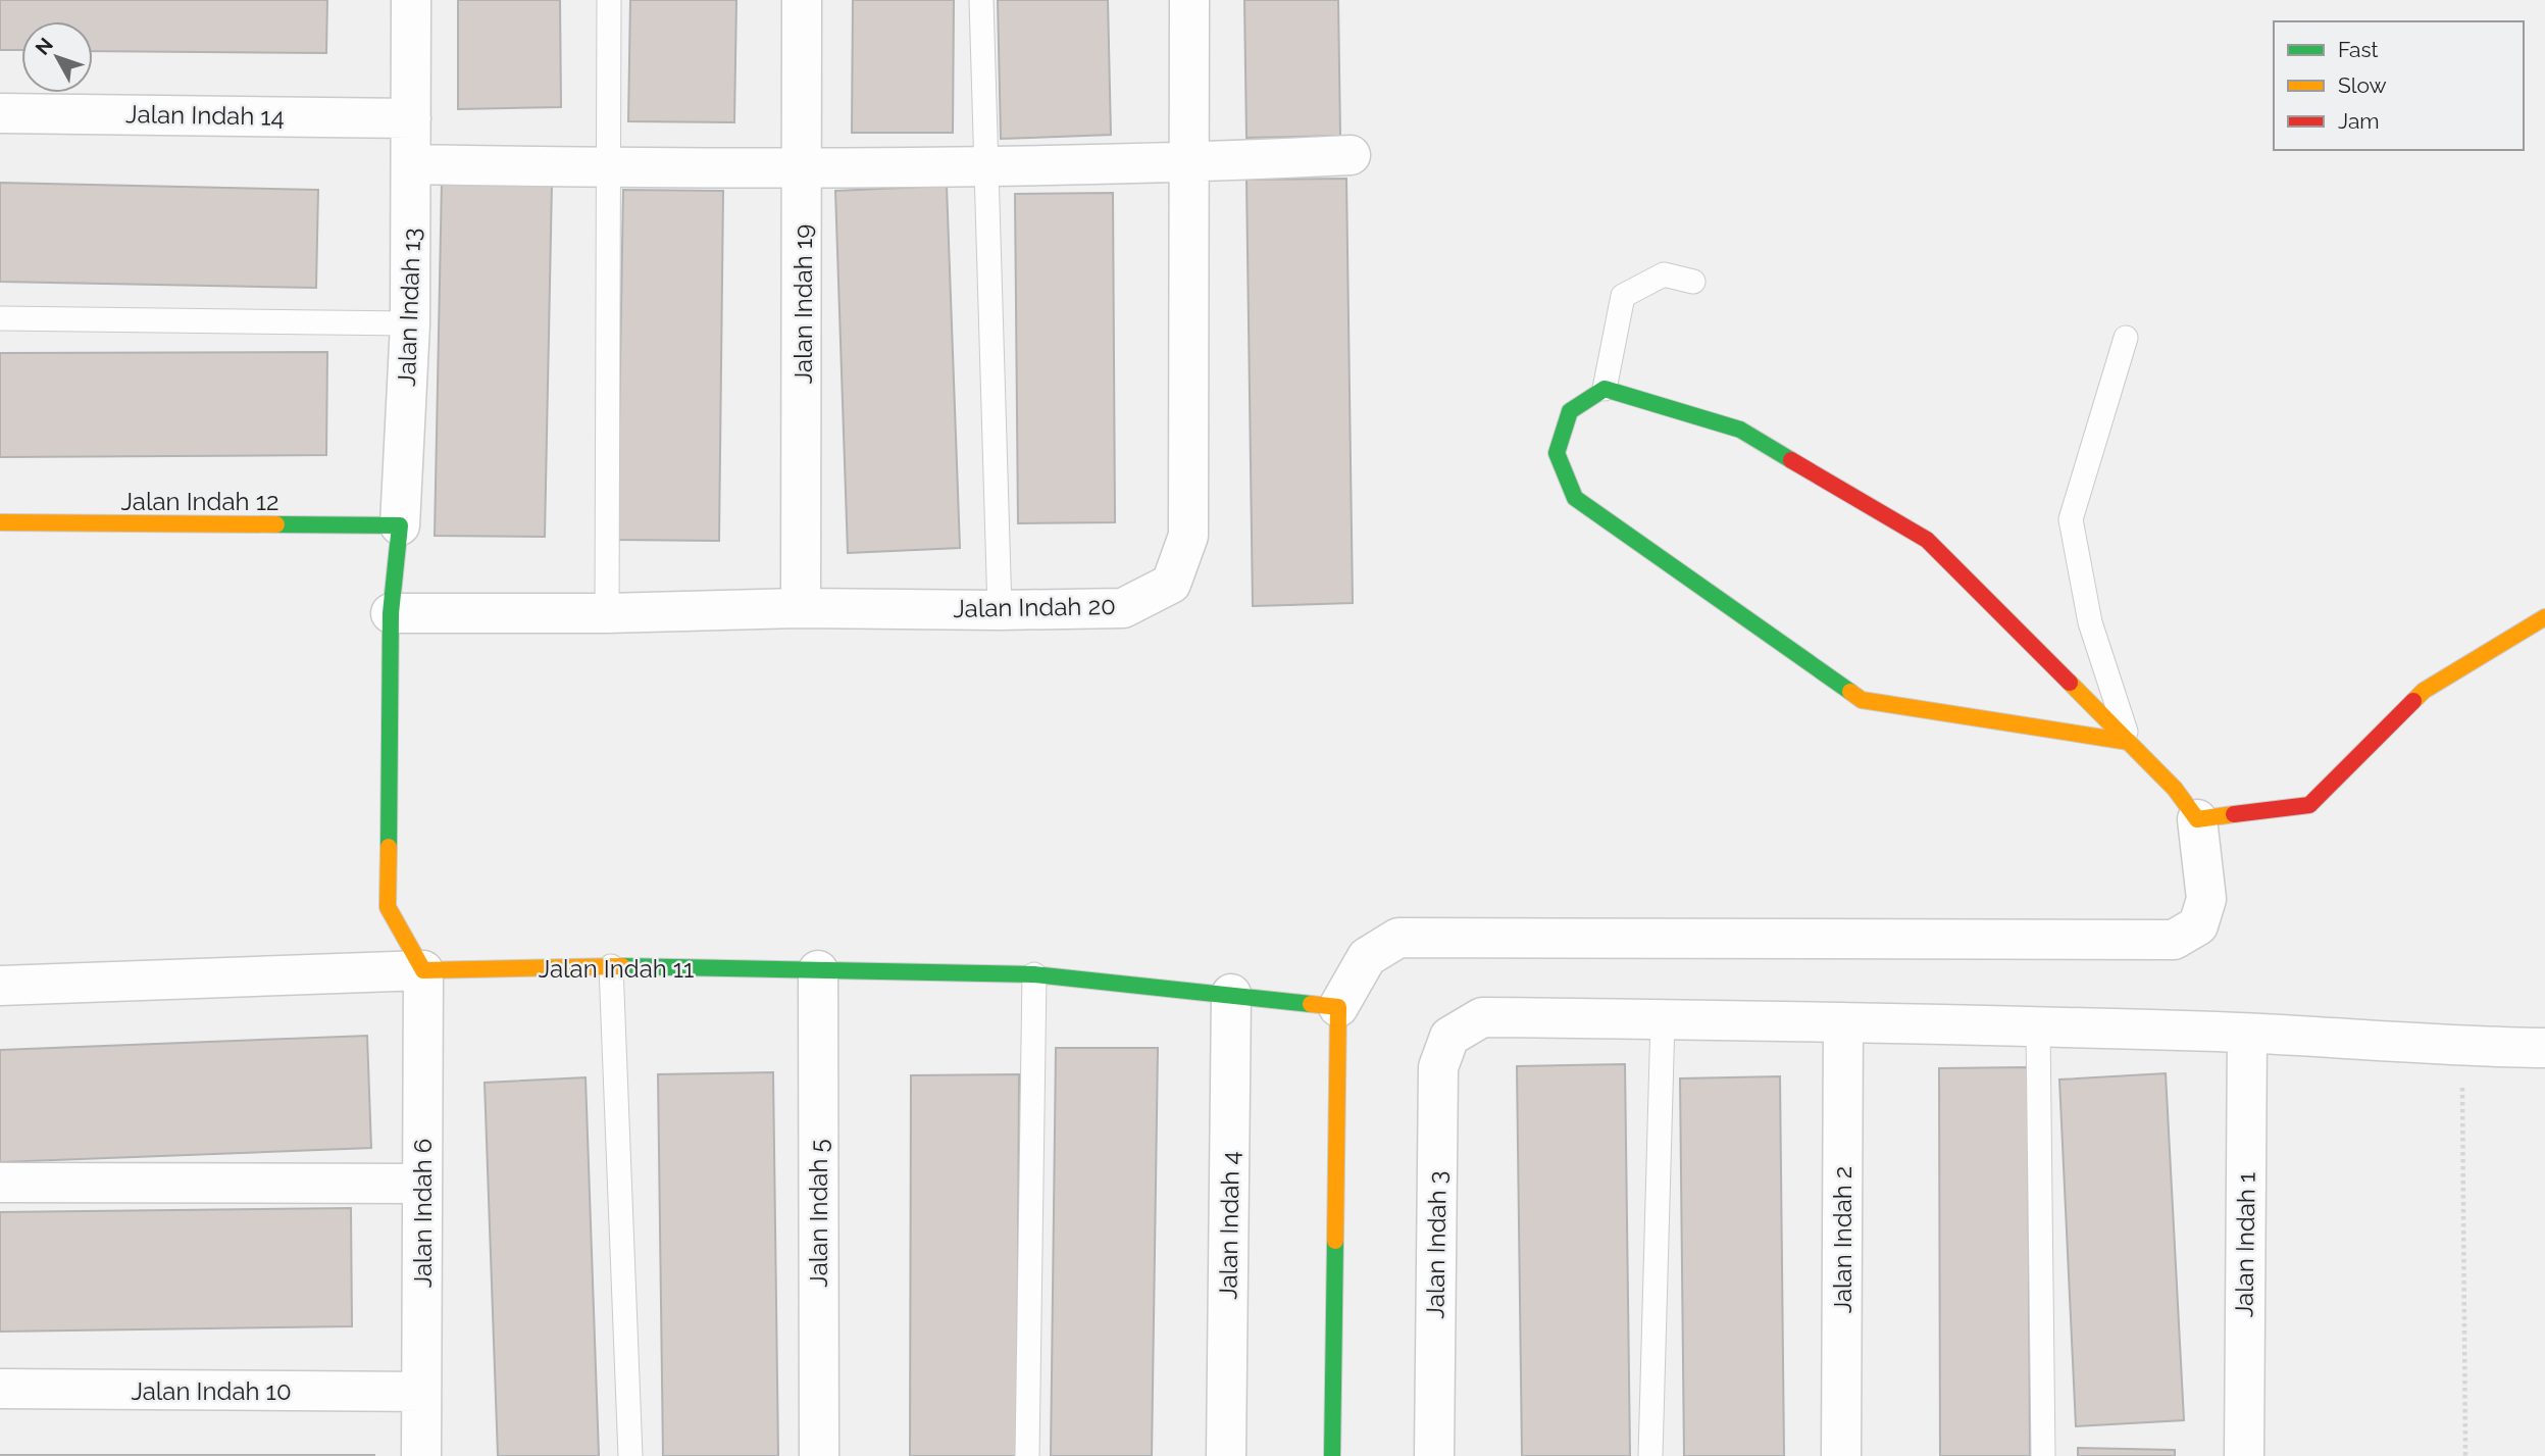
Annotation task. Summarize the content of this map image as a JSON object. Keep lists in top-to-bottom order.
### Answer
{
  "streets": {
    "street": [
      "Jalan Indah 14",
      "Jalan Indah 19",
      "Jalan Indah 13",
      "Jalan Indah 12",
      "Jalan Indah 20",
      "Jalan Indah 11",
      "Jalan Indah 6",
      "Jalan Indah 5",
      "Jalan Indah 4",
      "Jalan Indah 2",
      "Jalan Indah 3",
      "Jalan Indah 1",
      "Jalan Indah 10"
    ]
  },
  "crossings": [
    ["Jalan Indah 14", "Jalan Indah 13"],
    ["Jalan Indah 19", "Jalan Indah 20"],
    ["Jalan Indah 13", "Jalan Indah 12"],
    ["Jalan Indah 13", "Jalan Indah 20"],
    ["Jalan Indah 13", "Jalan Indah 11"],
    ["Jalan Indah 13", "Jalan Indah 6"],
    ["Jalan Indah 11", "Jalan Indah 6"],
    ["Jalan Indah 11", "Jalan Indah 5"],
    ["Jalan Indah 11", "Jalan Indah 4"],
    ["Jalan Indah 6", "Jalan Indah 10"]
  ],
  "legend": ["Fast", "Slow", "Jam"],
  "north": "top left"
}
